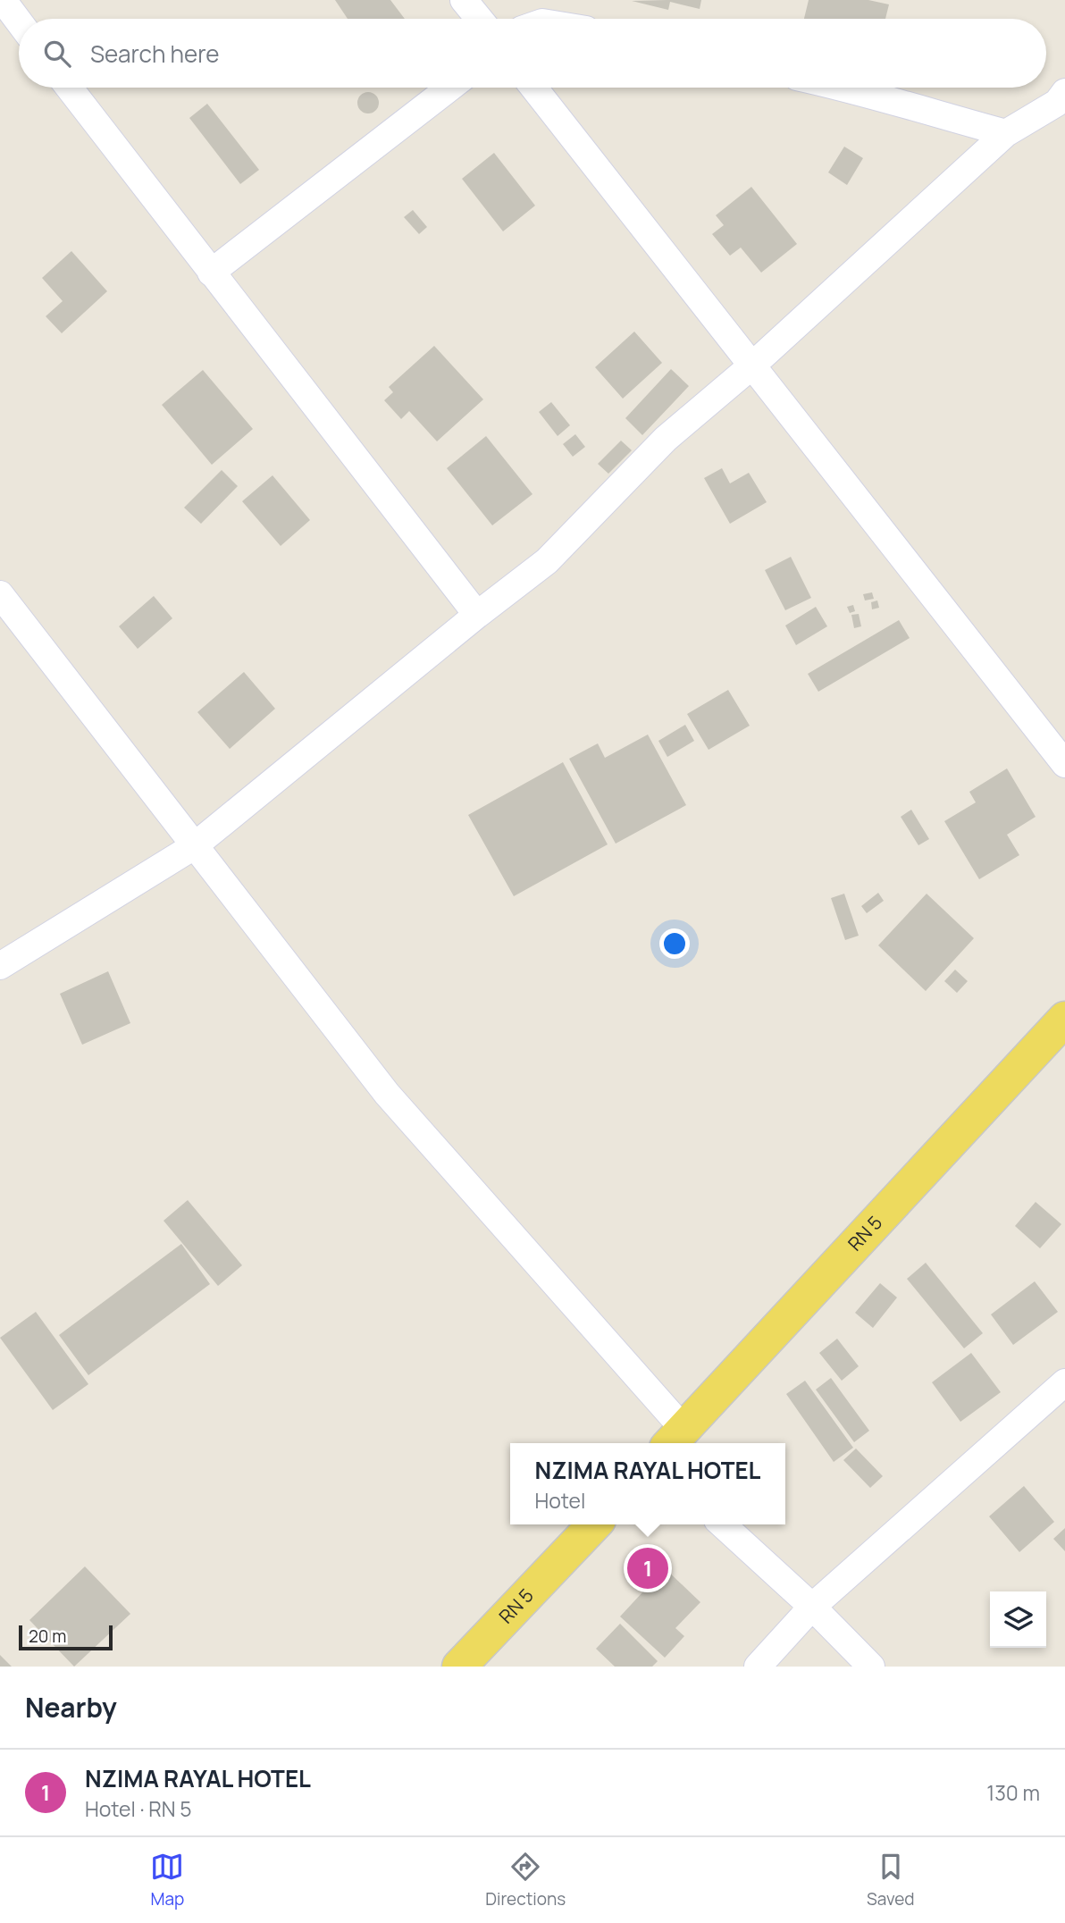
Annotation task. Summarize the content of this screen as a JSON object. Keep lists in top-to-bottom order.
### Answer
{
  "streets": {
    "main road": ["RN 5"]
  },
  "scale_bar": "20 m",
  "page": {
    "search": "Search here",
    "popup": ["NZIMA RAYAL HOTEL", "Hotel"],
    "pins": "1",
    "scale": "20 m",
    "heading": "Nearby",
    "list": [
      {
        "mark": "1",
        "name": "NZIMA RAYAL HOTEL",
        "note": "Hotel · RN 5",
        "value": "130 m"
      }
    ],
    "nav": ["Map", "Directions", "Saved"]
  }
}
